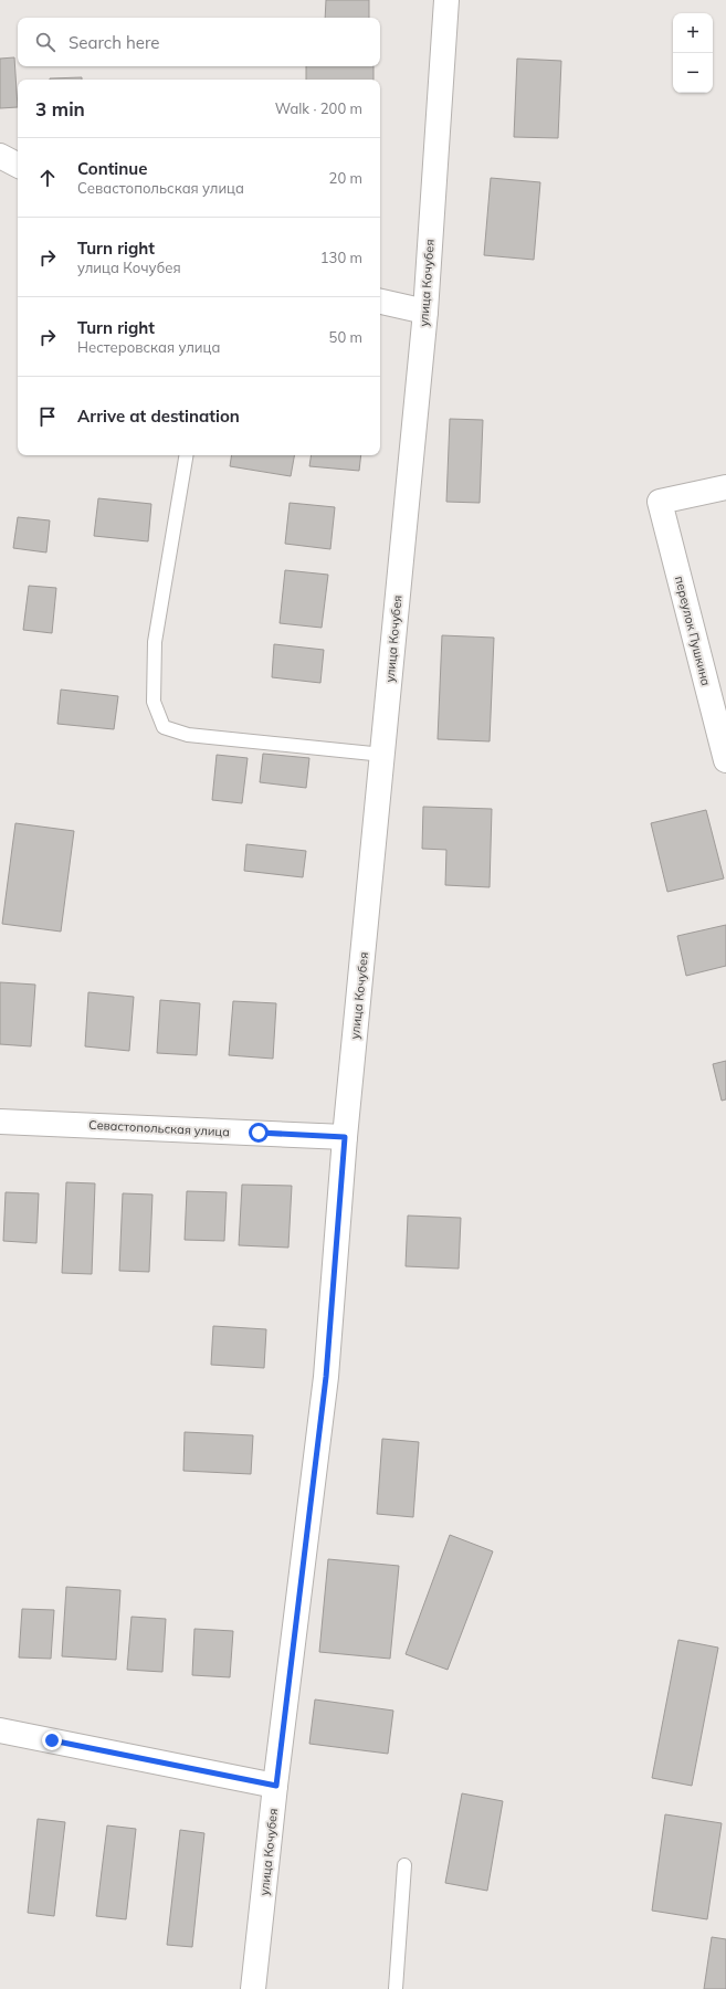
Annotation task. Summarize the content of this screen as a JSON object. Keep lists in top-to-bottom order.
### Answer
{
  "streets": {
    "street": ["улица Кочубея", "переулок Пушкина", "Севастопольская улица"]
  },
  "crossings": [
    ["улица Кочубея", "Севастопольская улица"]
  ],
  "page": {
    "map_buttons": ["+", "−"],
    "search": "Search here",
    "heading": ["3 min", "Walk · 200 m"],
    "list": [
      ["Continue", "Севастопольская улица", "20 m"],
      ["Turn right", "улица Кочубея", "130 m"],
      ["Turn right", "Нестеровская улица", "50 m"],
      "Arrive at destination"
    ]
  }
}
